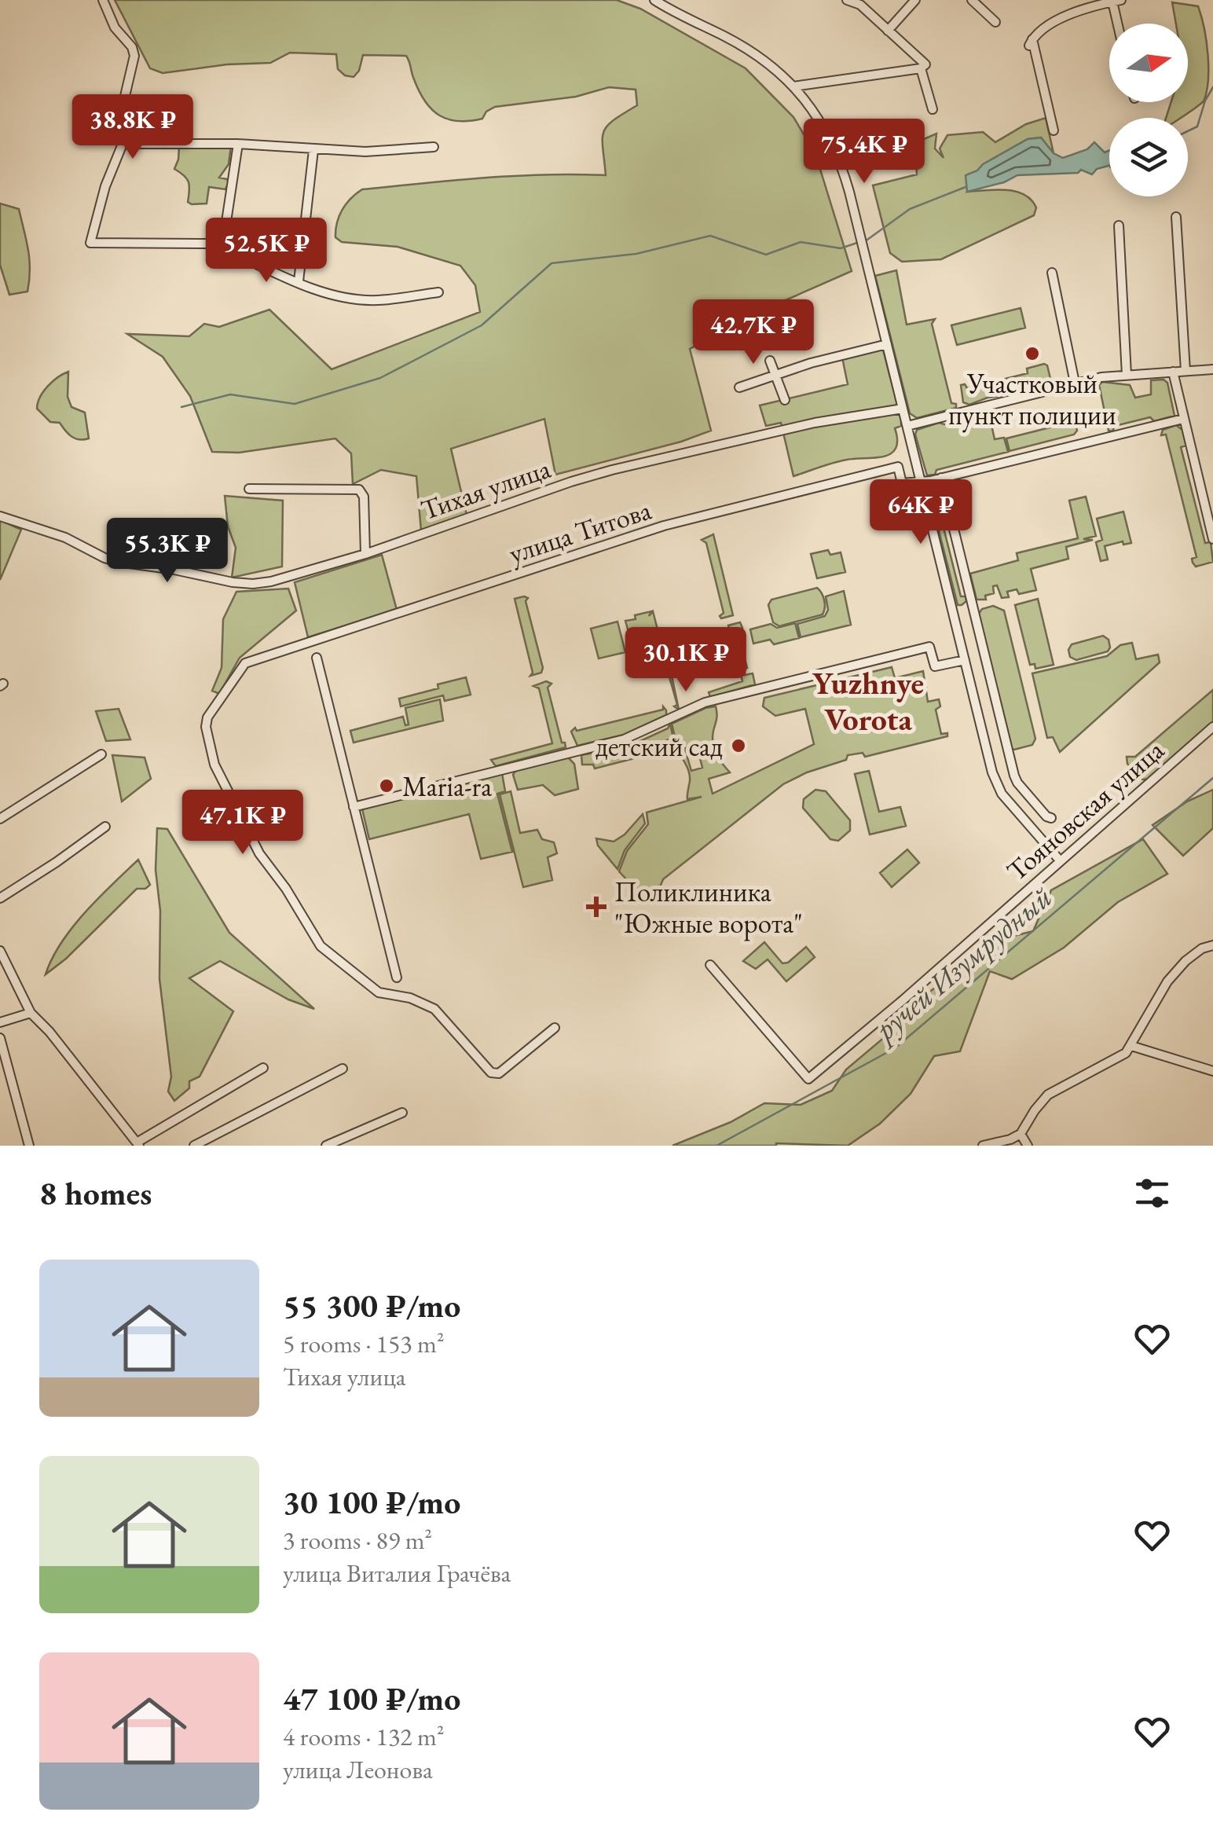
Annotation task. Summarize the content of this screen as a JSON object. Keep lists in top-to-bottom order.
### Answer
{
  "streets": {
    "street": ["Тихая улица", "улица Титова", "Тояновская улица"]
  },
  "districts": ["Yuzhnye Vorota"],
  "water": ["ручей Изумрудный"],
  "places": {
    "other": ["Участковый пункт полиции", "детский сад", "Maria-ra"],
    "health": ["Поликлиника \"Южные ворота\""]
  },
  "north": "right",
  "page": {
    "price": [
      "38.8K ₽",
      "75.4K ₽",
      "52.5K ₽",
      "42.7K ₽",
      "64K ₽",
      "55.3K ₽",
      "30.1K ₽",
      "47.1K ₽"
    ],
    "heading": "8 homes",
    "list": [
      {
        "name": "55 300 ₽/mo",
        "note": "5 rooms · 153 m² · Тихая улица"
      },
      {
        "name": "30 100 ₽/mo",
        "note": "3 rooms · 89 m² · улица Виталия Грачёва"
      },
      {
        "name": "47 100 ₽/mo",
        "note": "4 rooms · 132 m² · улица Леонова"
      }
    ]
  }
}
